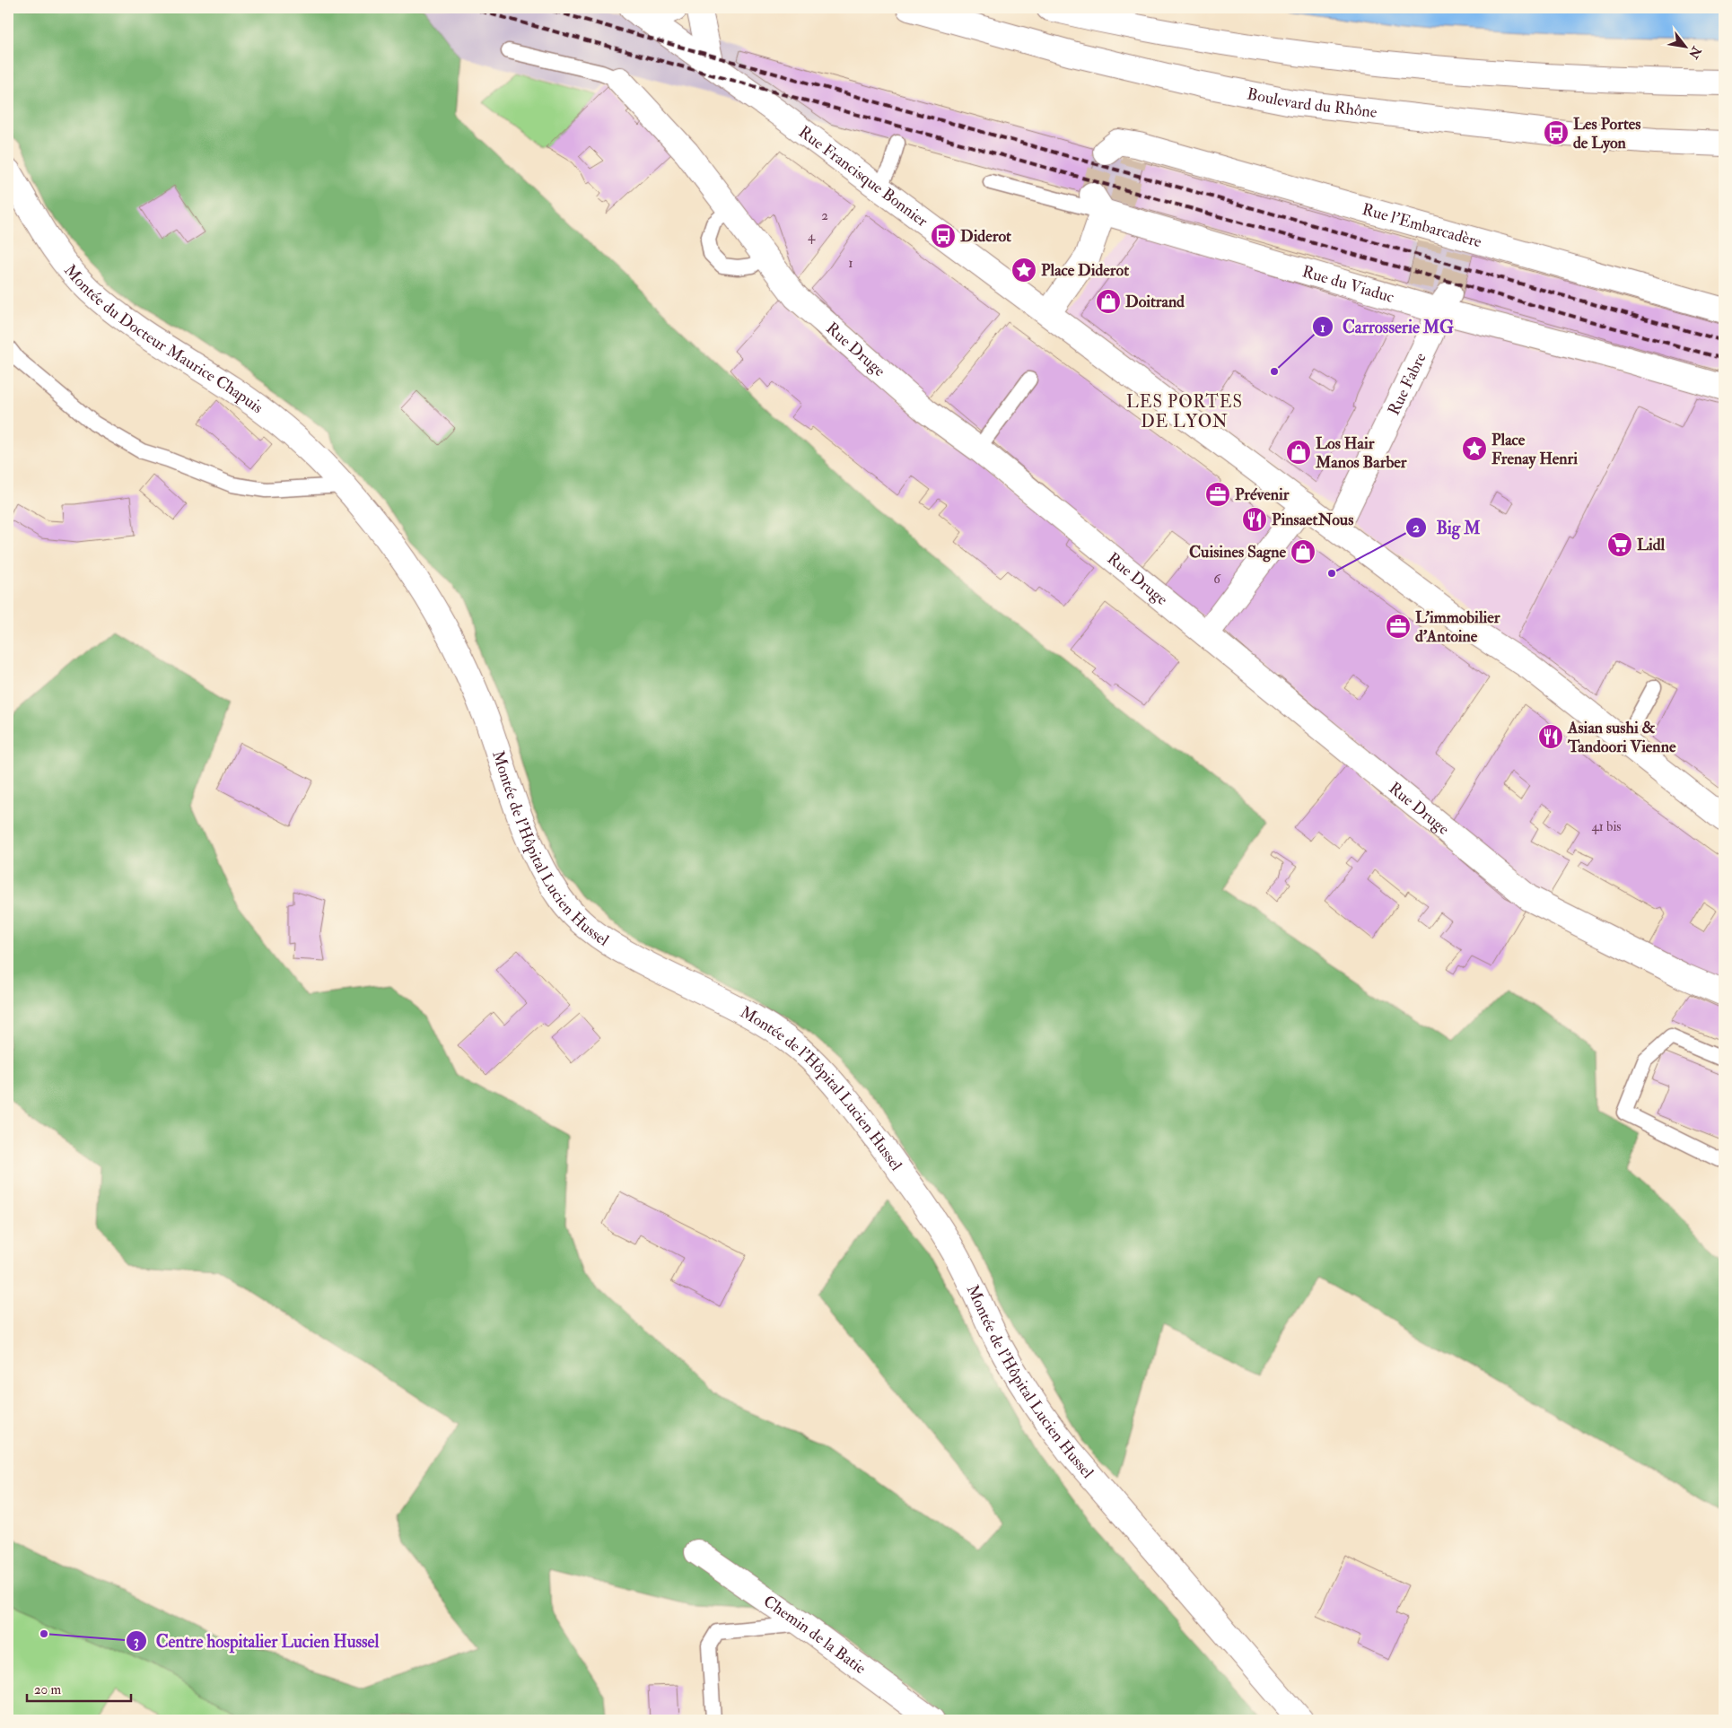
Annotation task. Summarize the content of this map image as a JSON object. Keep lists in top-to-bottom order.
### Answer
{
  "streets": {
    "street": [
      "Boulevard du Rhône",
      "Rue Francisque Bonnier",
      "Rue l'Embarcadère",
      "Rue du Viaduc",
      "Montée du Docteur Maurice Chapuis",
      "Rue Druge",
      "Rue Fabre",
      "Montée de l'Hôpital Lucien Hussel",
      "Chemin de la Batie"
    ]
  },
  "crossings": [
    ["Rue Francisque Bonnier", "Rue Fabre"],
    ["Rue du Viaduc", "Rue Fabre"],
    ["Montée du Docteur Maurice Chapuis", "Montée de l'Hôpital Lucien Hussel"]
  ],
  "districts": ["LES PORTES DE LYON"],
  "places": {
    "bus stop": ["Les Portes de Lyon", "Diderot"],
    "place": ["Place Diderot", "Place Frenay Henri"],
    "shop": ["Doitrand", "Los Hair Manos Barber", "Cuisines Sagne"],
    "other": ["Carrosserie MG", "Big M", "Centre hospitalier Lucien Hussel"],
    "office": ["Prévenir", "L'immobilier d'Antoine"],
    "restaurant": ["PinsaetNous", "Asian sushi & Tandoori Vienne"],
    "supermarket": ["Lidl"]
  },
  "house_numbers": [
    "2",
    "4",
    "1",
    "6",
    "41 bis"
  ],
  "scale_bar": "20 m",
  "north": "bottom right"
}
